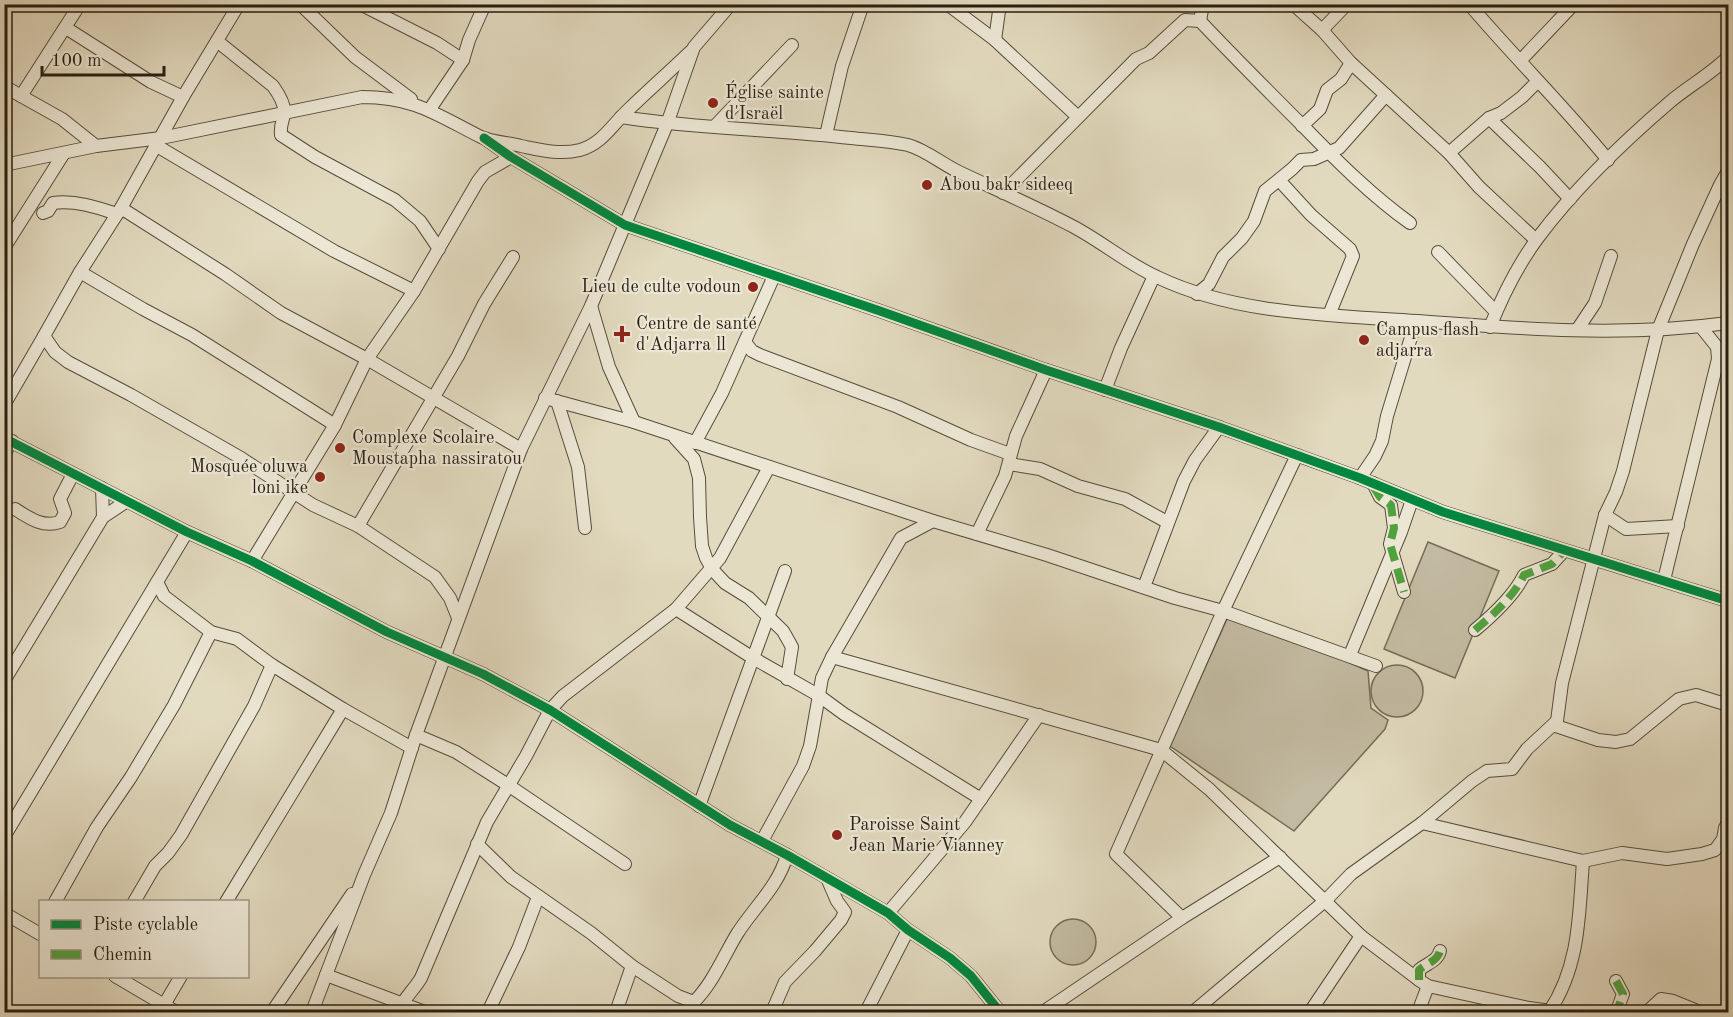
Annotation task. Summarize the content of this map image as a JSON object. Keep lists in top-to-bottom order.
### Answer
{
  "places": {
    "other": [
      "Église sainte d'Israël",
      "Abou bakr sideeq",
      "Lieu de culte vodoun",
      "Campus flash adjarra",
      "Complexe Scolaire Moustapha nassiratou",
      "Mosquée oluwa loni ike",
      "Paroisse Saint Jean Marie Vianney"
    ],
    "health": ["Centre de santé d'Adjarra ll"]
  },
  "legend": ["Piste cyclable", "Chemin"],
  "scale_bar": "100 m"
}
